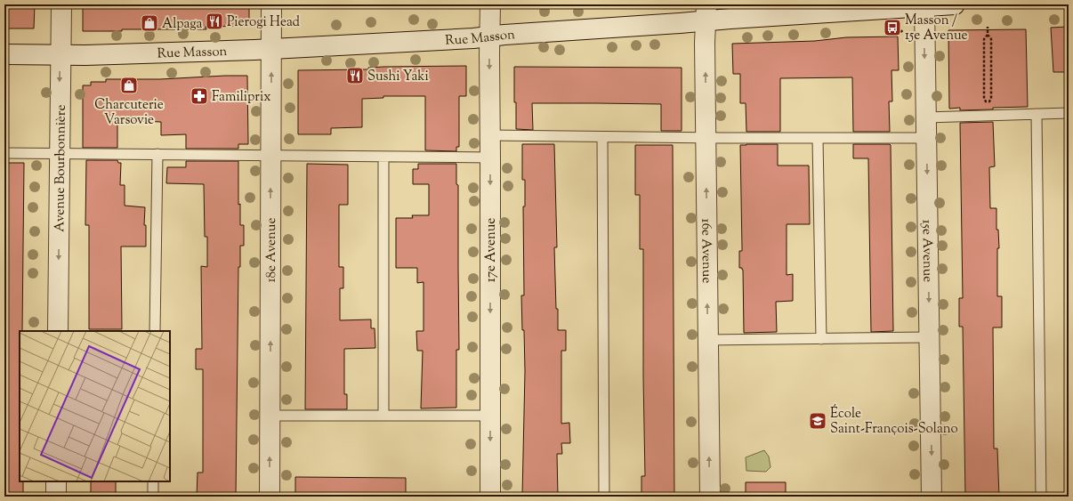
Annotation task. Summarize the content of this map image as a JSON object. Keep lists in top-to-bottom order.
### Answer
{
  "streets": {
    "street": [
      "Rue Masson",
      "Avenue Bourbonnière",
      "18e Avenue",
      "17e Avenue",
      "16e Avenue",
      "15e Avenue"
    ]
  },
  "crossings": [
    ["Rue Masson", "Avenue Bourbonnière"],
    ["Rue Masson", "18e Avenue"],
    ["Rue Masson", "17e Avenue"],
    ["Rue Masson", "16e Avenue"],
    ["Rue Masson", "15e Avenue"]
  ],
  "one_way": [
    "Avenue Bourbonnière",
    "18e Avenue",
    "17e Avenue",
    "16e Avenue",
    "15e Avenue"
  ],
  "places": {
    "restaurant": ["Pierogi Head", "Sushi Yaki"],
    "shop": ["Alpaga", "Charcuterie Varsovie"],
    "bus stop": ["Masson / 15e Avenue"],
    "pharmacy": ["Familiprix"],
    "school or university": ["École Saint-François-Solano"]
  }
}
